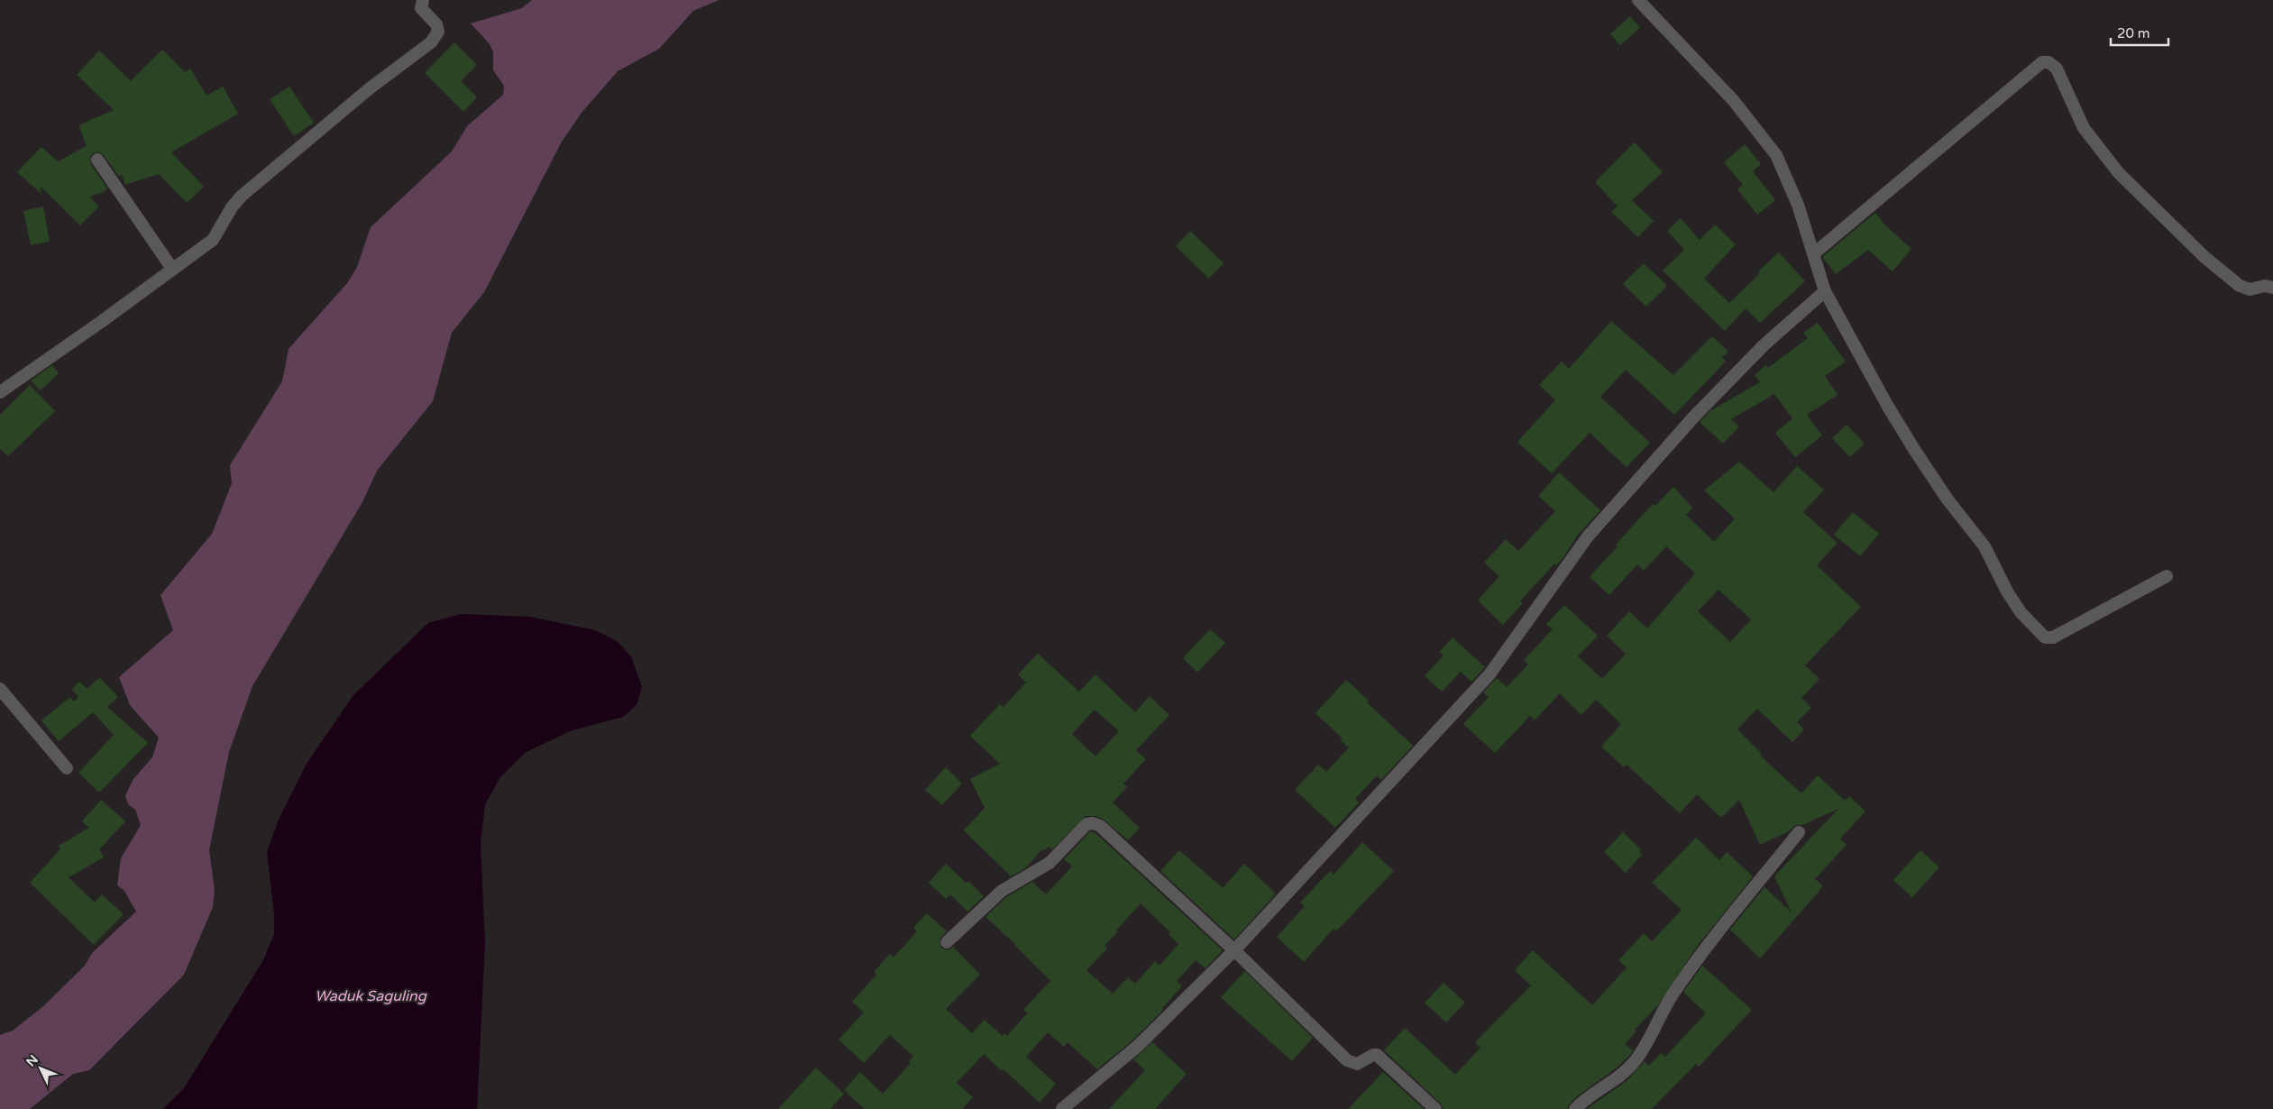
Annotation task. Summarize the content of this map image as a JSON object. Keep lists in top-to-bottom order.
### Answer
{
  "water": ["Waduk Saguling"],
  "scale_bar": "20 m",
  "north": "top left"
}
